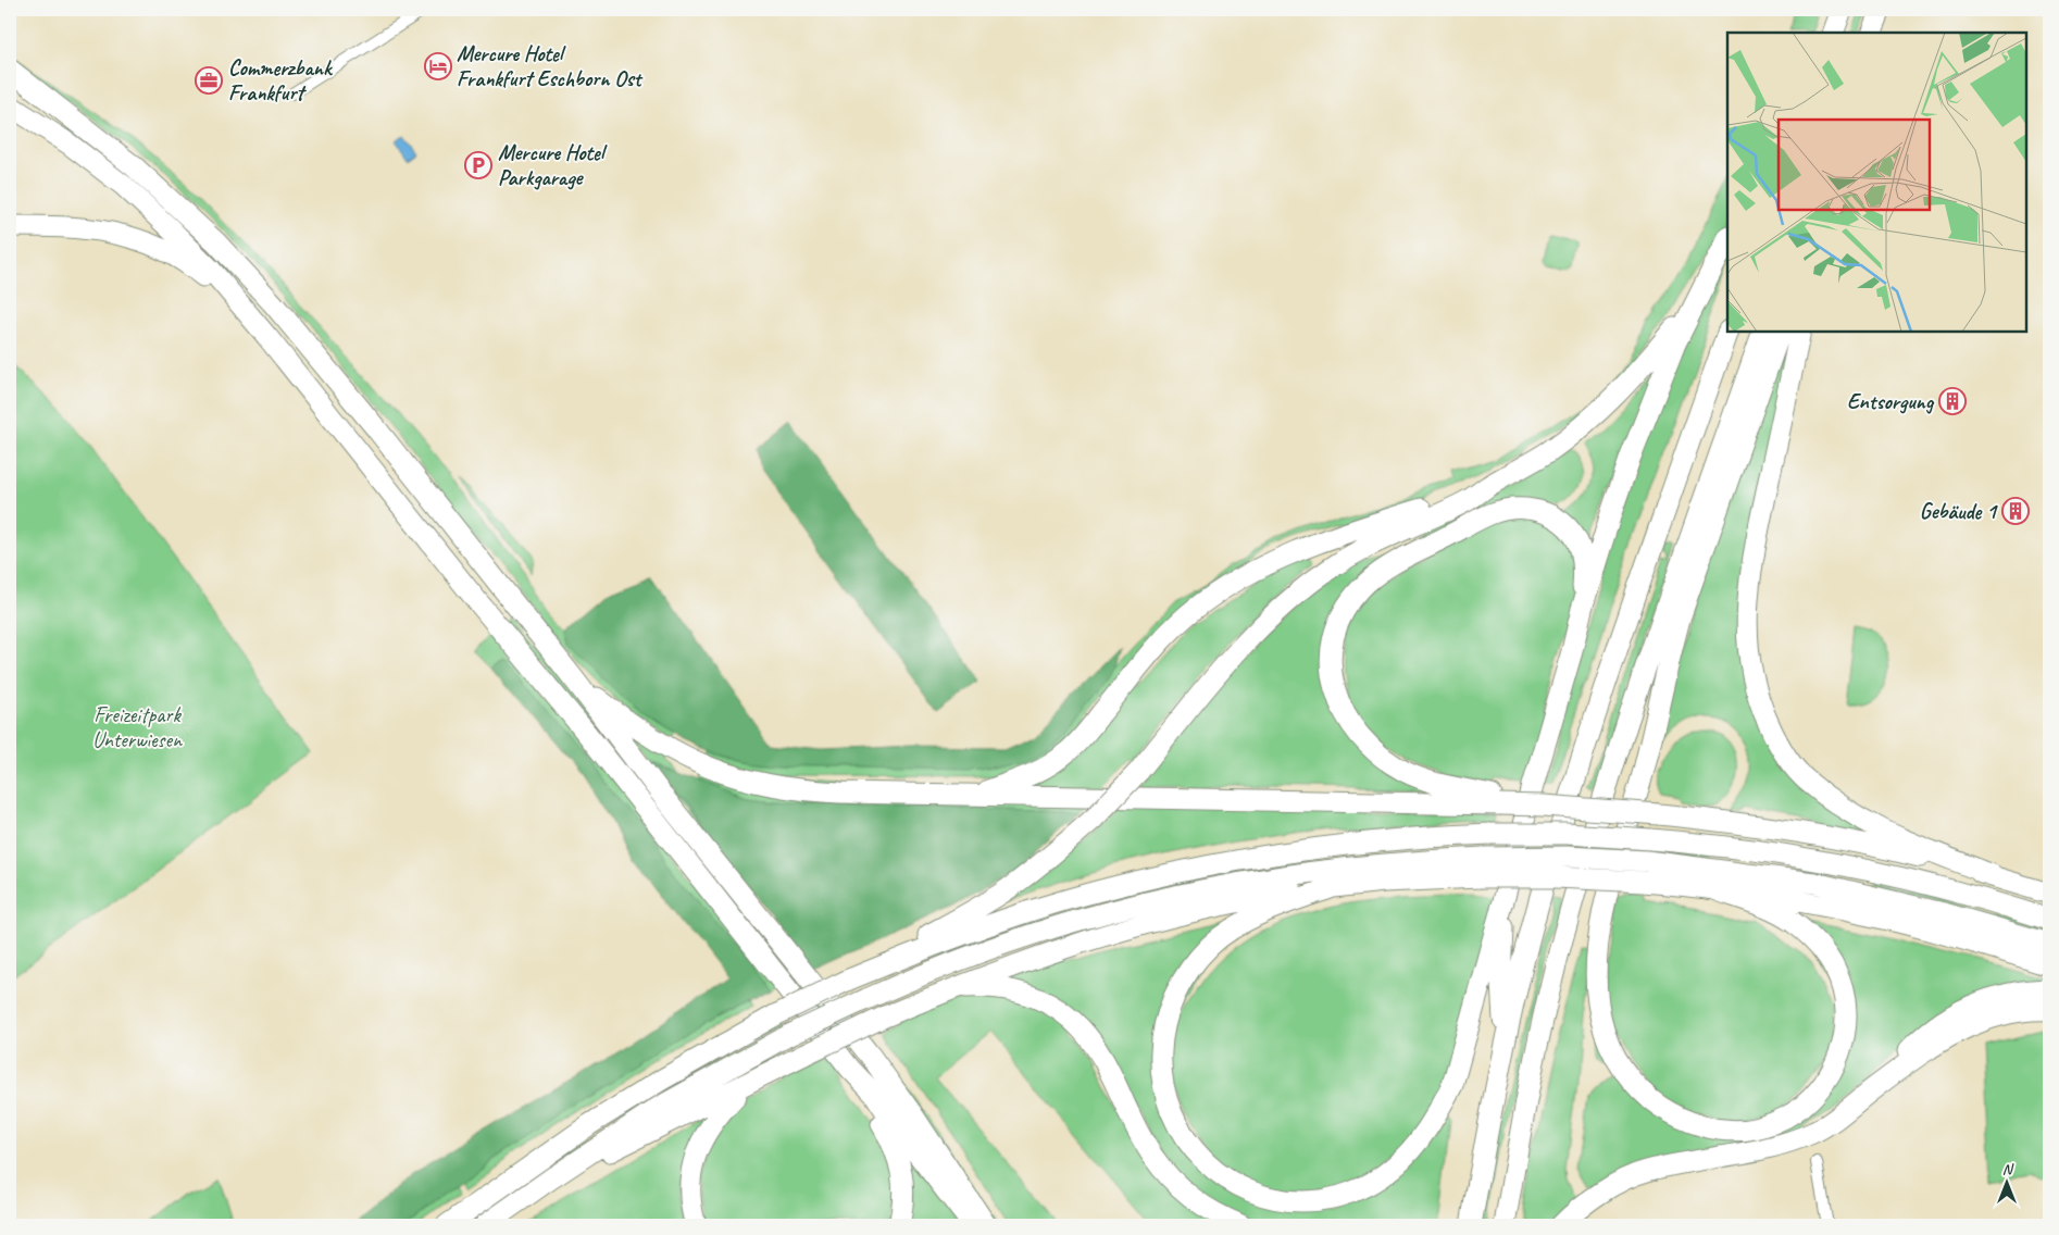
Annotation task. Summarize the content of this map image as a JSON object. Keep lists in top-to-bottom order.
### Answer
{
  "parks": ["Freizeitpark Unterwiesen"],
  "places": {
    "hotel": ["Mercure Hotel Frankfurt Eschborn Ost"],
    "office": ["Commerzbank Frankfurt"],
    "parking": ["Mercure Hotel Parkgarage"],
    "building": ["Entsorgung", "Gebäude 1"]
  },
  "north": "top"
}
